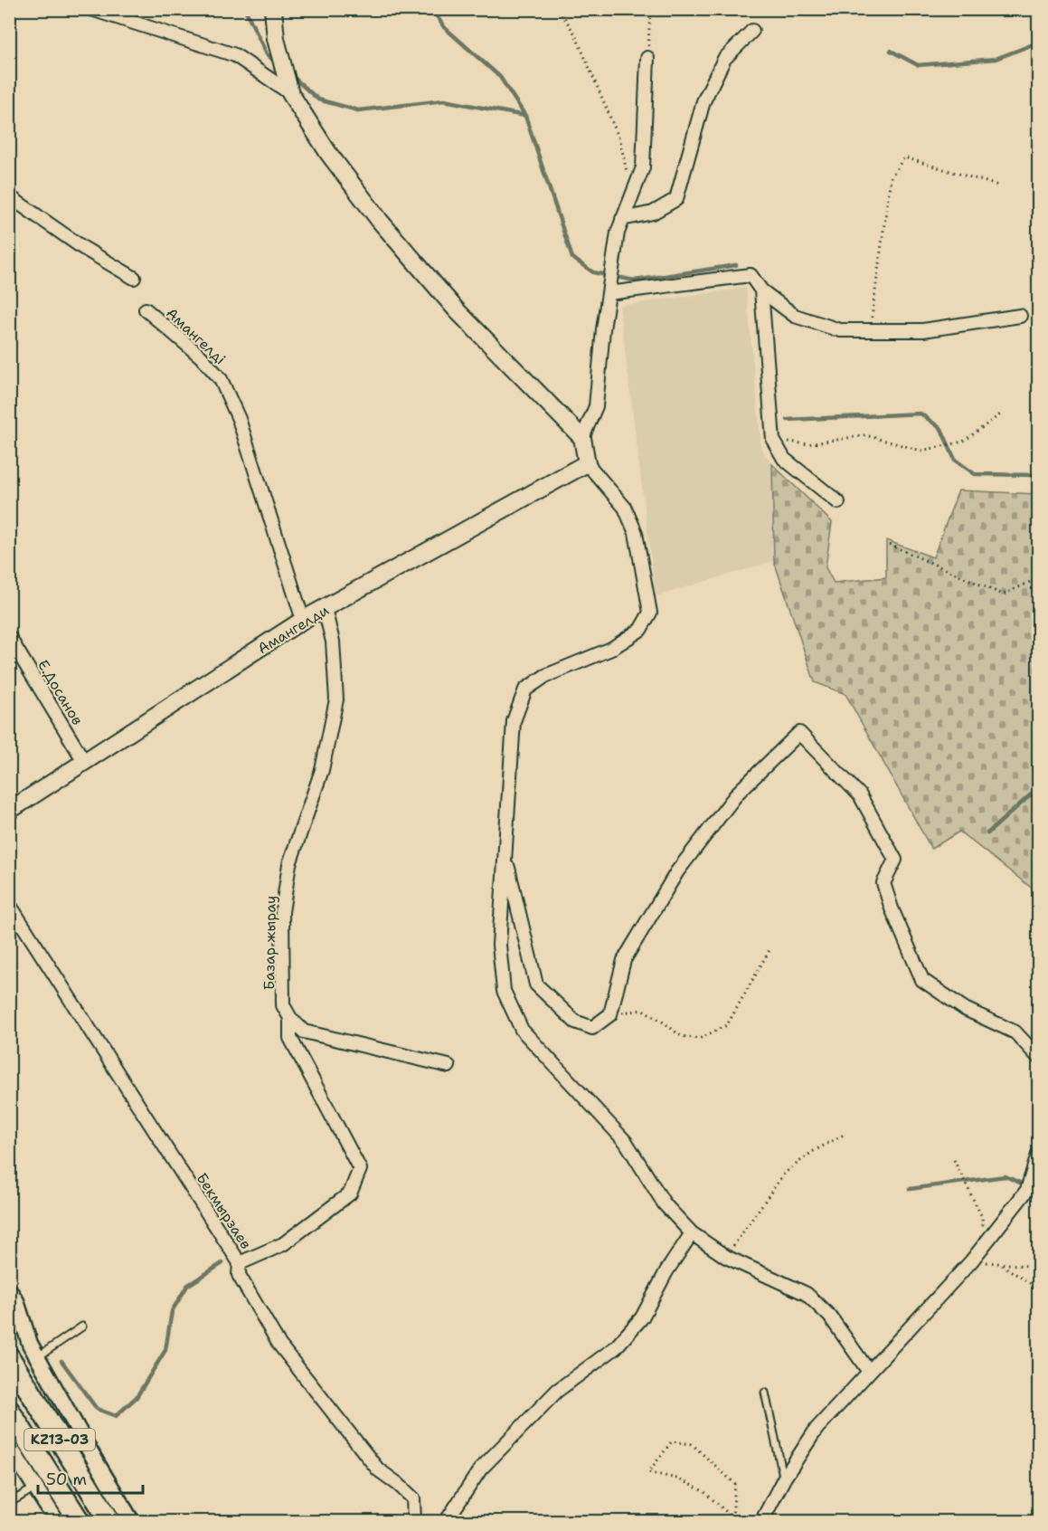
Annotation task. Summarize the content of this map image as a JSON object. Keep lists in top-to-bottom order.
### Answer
{
  "streets": {
    "highway": ["KZ13-03"],
    "main road": ["Амангелди"],
    "street": [
      "Амангелді",
      "Е.Досанов",
      "Базар жырау",
      "Бекмырзаев"
    ]
  },
  "crossings": [
    ["Амангелді", "Амангелди"],
    ["Амангелди", "Е.Досанов"],
    ["Амангелди", "Базар жырау"],
    ["Базар жырау", "Бекмырзаев"]
  ],
  "scale_bar": "50 m"
}
